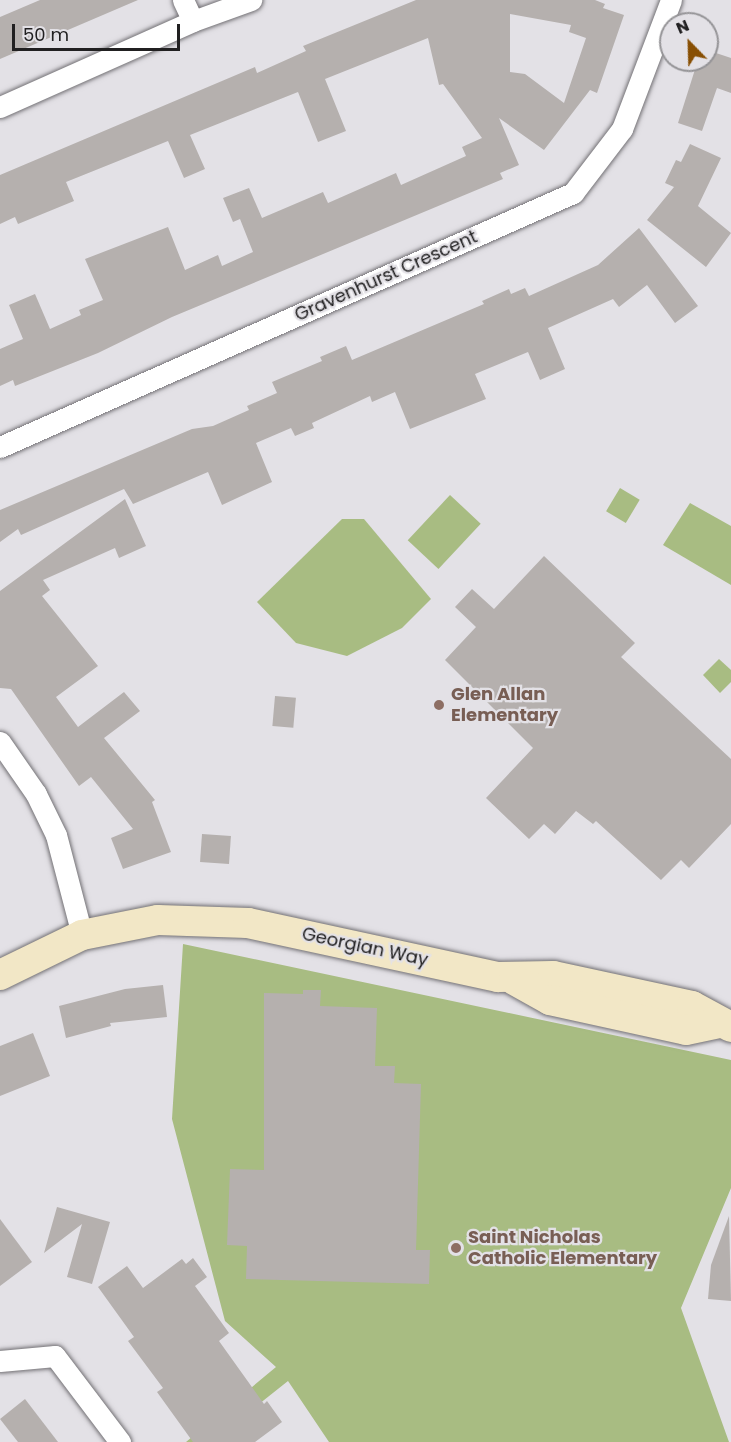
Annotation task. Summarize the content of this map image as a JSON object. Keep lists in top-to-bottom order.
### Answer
{
  "streets": {
    "street": ["Gravenhurst Crescent", "Georgian Way"]
  },
  "places": ["Glen Allan Elementary", "Saint Nicholas Catholic Elementary"],
  "scale_bar": "50 m",
  "north": "top left"
}
